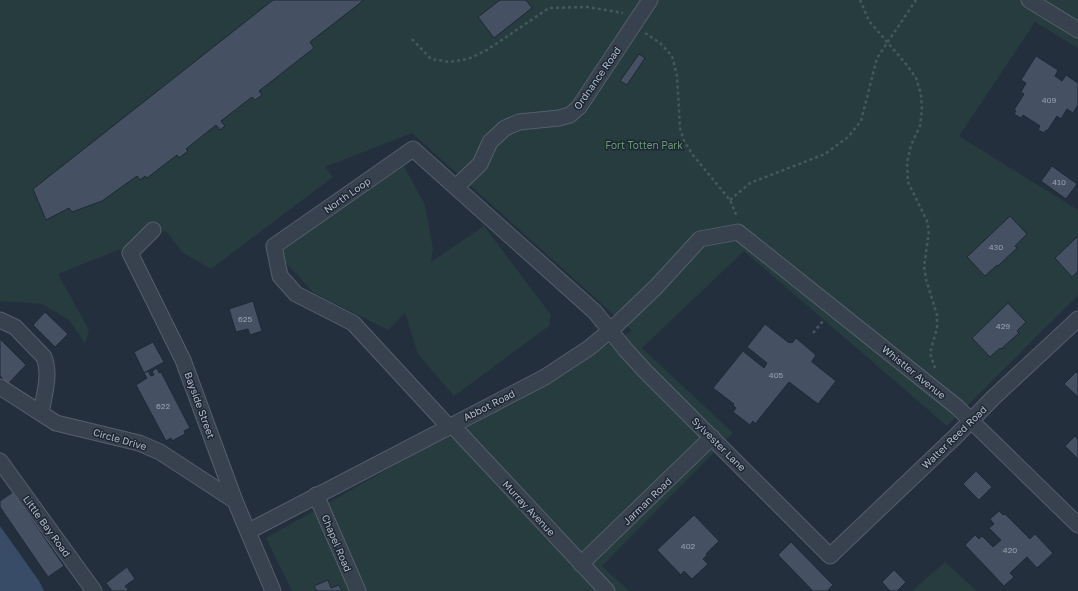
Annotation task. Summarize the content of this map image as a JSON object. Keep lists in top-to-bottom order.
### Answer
{
  "streets": {
    "street": [
      "Ordnance Road",
      "North Loop",
      "Whistler Avenue",
      "Bayside Street",
      "Abbot Road",
      "Walter Reed Road",
      "Circle Drive",
      "Sylvester Lane",
      "Jarman Road",
      "Murray Avenue",
      "Little Bay Road",
      "Chapel Road"
    ]
  },
  "crossings": [
    ["Ordnance Road", "North Loop"],
    ["North Loop", "Abbot Road"],
    ["North Loop", "Sylvester Lane"],
    ["North Loop", "Murray Avenue"],
    ["Whistler Avenue", "Abbot Road"],
    ["Whistler Avenue", "Walter Reed Road"],
    ["Bayside Street", "Abbot Road"],
    ["Bayside Street", "Circle Drive"],
    ["Abbot Road", "Sylvester Lane"],
    ["Abbot Road", "Murray Avenue"],
    ["Abbot Road", "Chapel Road"],
    ["Walter Reed Road", "Sylvester Lane"],
    ["Sylvester Lane", "Jarman Road"],
    ["Jarman Road", "Murray Avenue"]
  ],
  "parks": ["Fort Totten Park"],
  "house_numbers": [
    "409",
    "410",
    "430",
    "625",
    "429",
    "405",
    "622",
    "402",
    "420"
  ]
}
